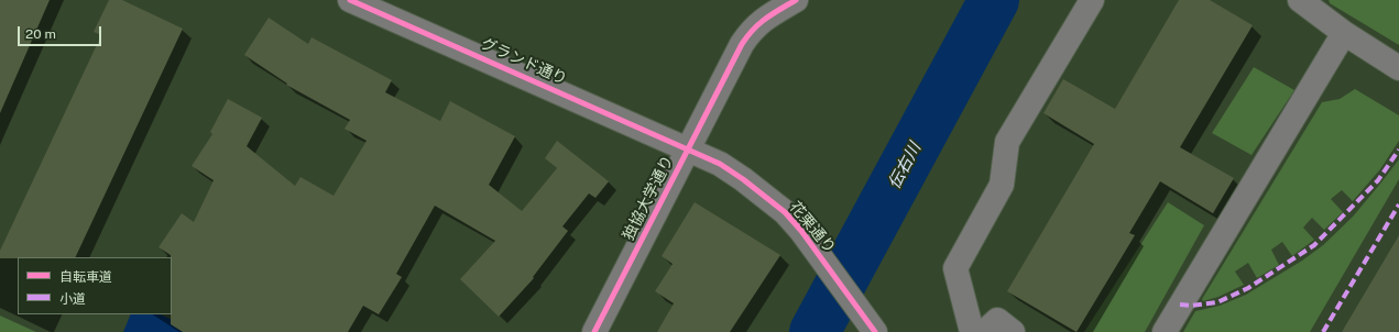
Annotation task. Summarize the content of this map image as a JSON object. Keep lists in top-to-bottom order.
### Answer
{
  "streets": {
    "street": ["グランド通り", "独協大学通り", "花栗通り"]
  },
  "crossings": [
    ["グランド通り", "独協大学通り"],
    ["グランド通り", "花栗通り"],
    ["独協大学通り", "花栗通り"]
  ],
  "water": ["伝右川"],
  "legend": ["自転車道", "小道"],
  "scale_bar": "20 m"
}
